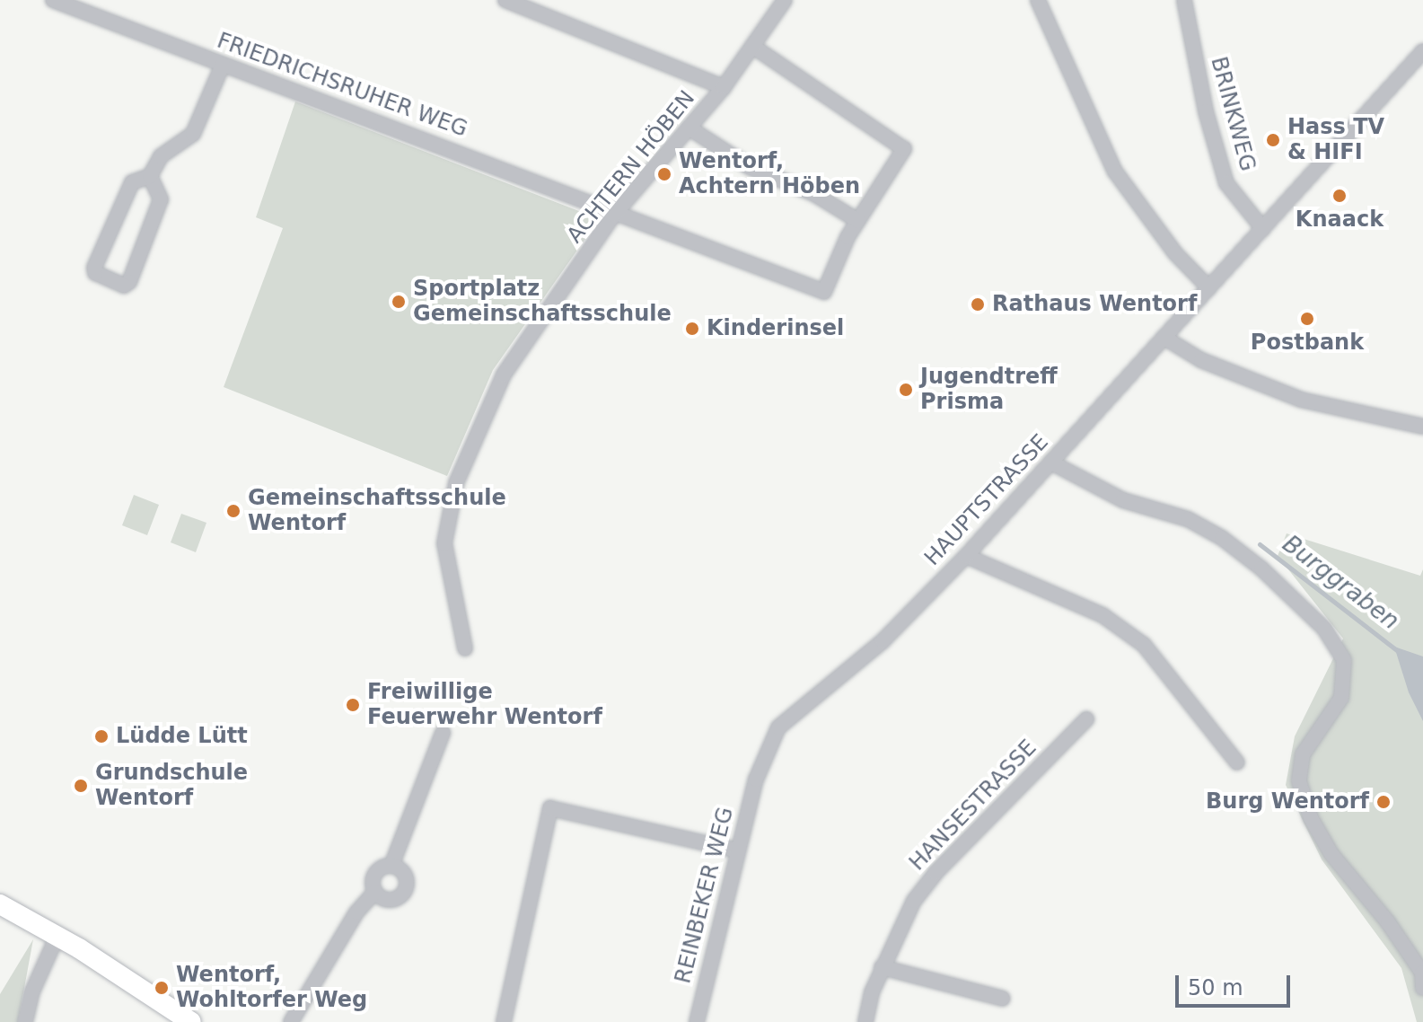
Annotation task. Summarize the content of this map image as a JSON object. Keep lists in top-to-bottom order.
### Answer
{
  "streets": {
    "street": [
      "FRIEDRICHSRUHER WEG",
      "BRINKWEG",
      "ACHTERN HÖBEN",
      "HAUPTSTRASSE",
      "HANSESTRASSE",
      "REINBEKER WEG"
    ]
  },
  "crossings": [
    ["FRIEDRICHSRUHER WEG", "ACHTERN HÖBEN"],
    ["BRINKWEG", "HAUPTSTRASSE"],
    ["HAUPTSTRASSE", "REINBEKER WEG"]
  ],
  "water": ["Burggraben"],
  "places": [
    "Hass TV & HIFI",
    "Wentorf, Achtern Höben",
    "Knaack",
    "Sportplatz Gemeinschaftsschule",
    "Rathaus Wentorf",
    "Postbank",
    "Kinderinsel",
    "Jugendtreff Prisma",
    "Gemeinschaftsschule Wentorf",
    "Freiwillige Feuerwehr Wentorf",
    "Lüdde Lütt",
    "Grundschule Wentorf",
    "Burg Wentorf",
    "Wentorf, Wohltorfer Weg"
  ],
  "scale_bar": "50 m"
}
